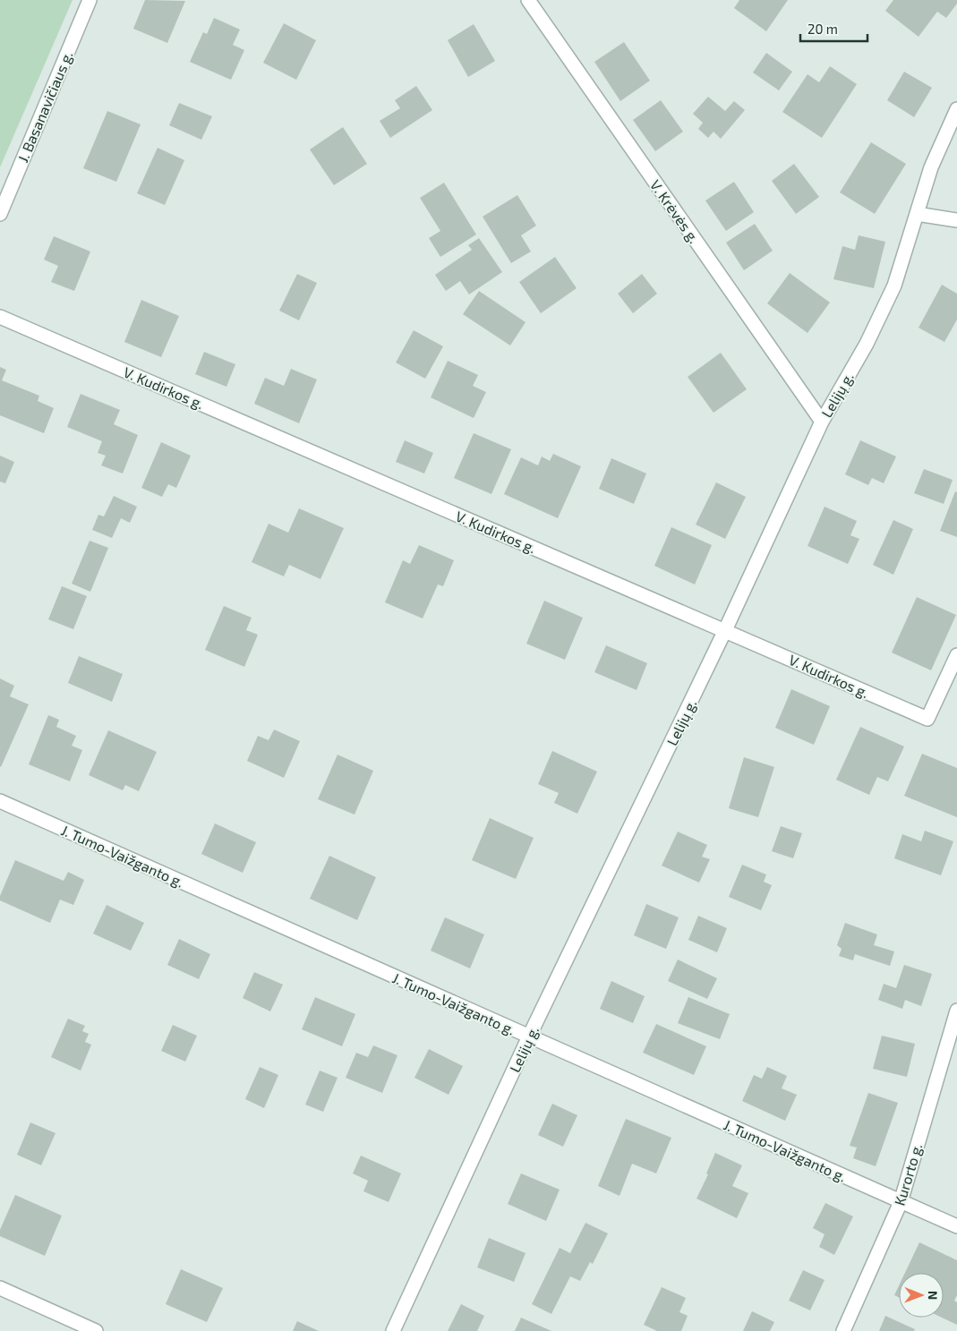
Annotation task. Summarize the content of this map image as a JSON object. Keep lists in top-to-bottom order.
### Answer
{
  "streets": {
    "street": [
      "J. Basanavičiaus g.",
      "V. Krėvės g.",
      "V. Kudirkos g.",
      "Lelijų g.",
      "J. Tumo-Vaižganto g.",
      "Kurorto g."
    ]
  },
  "crossings": [
    ["V. Krėvės g.", "Lelijų g."],
    ["V. Kudirkos g.", "Lelijų g."],
    ["Lelijų g.", "J. Tumo-Vaižganto g."],
    ["J. Tumo-Vaižganto g.", "Kurorto g."]
  ],
  "scale_bar": "20 m",
  "north": "right"
}
